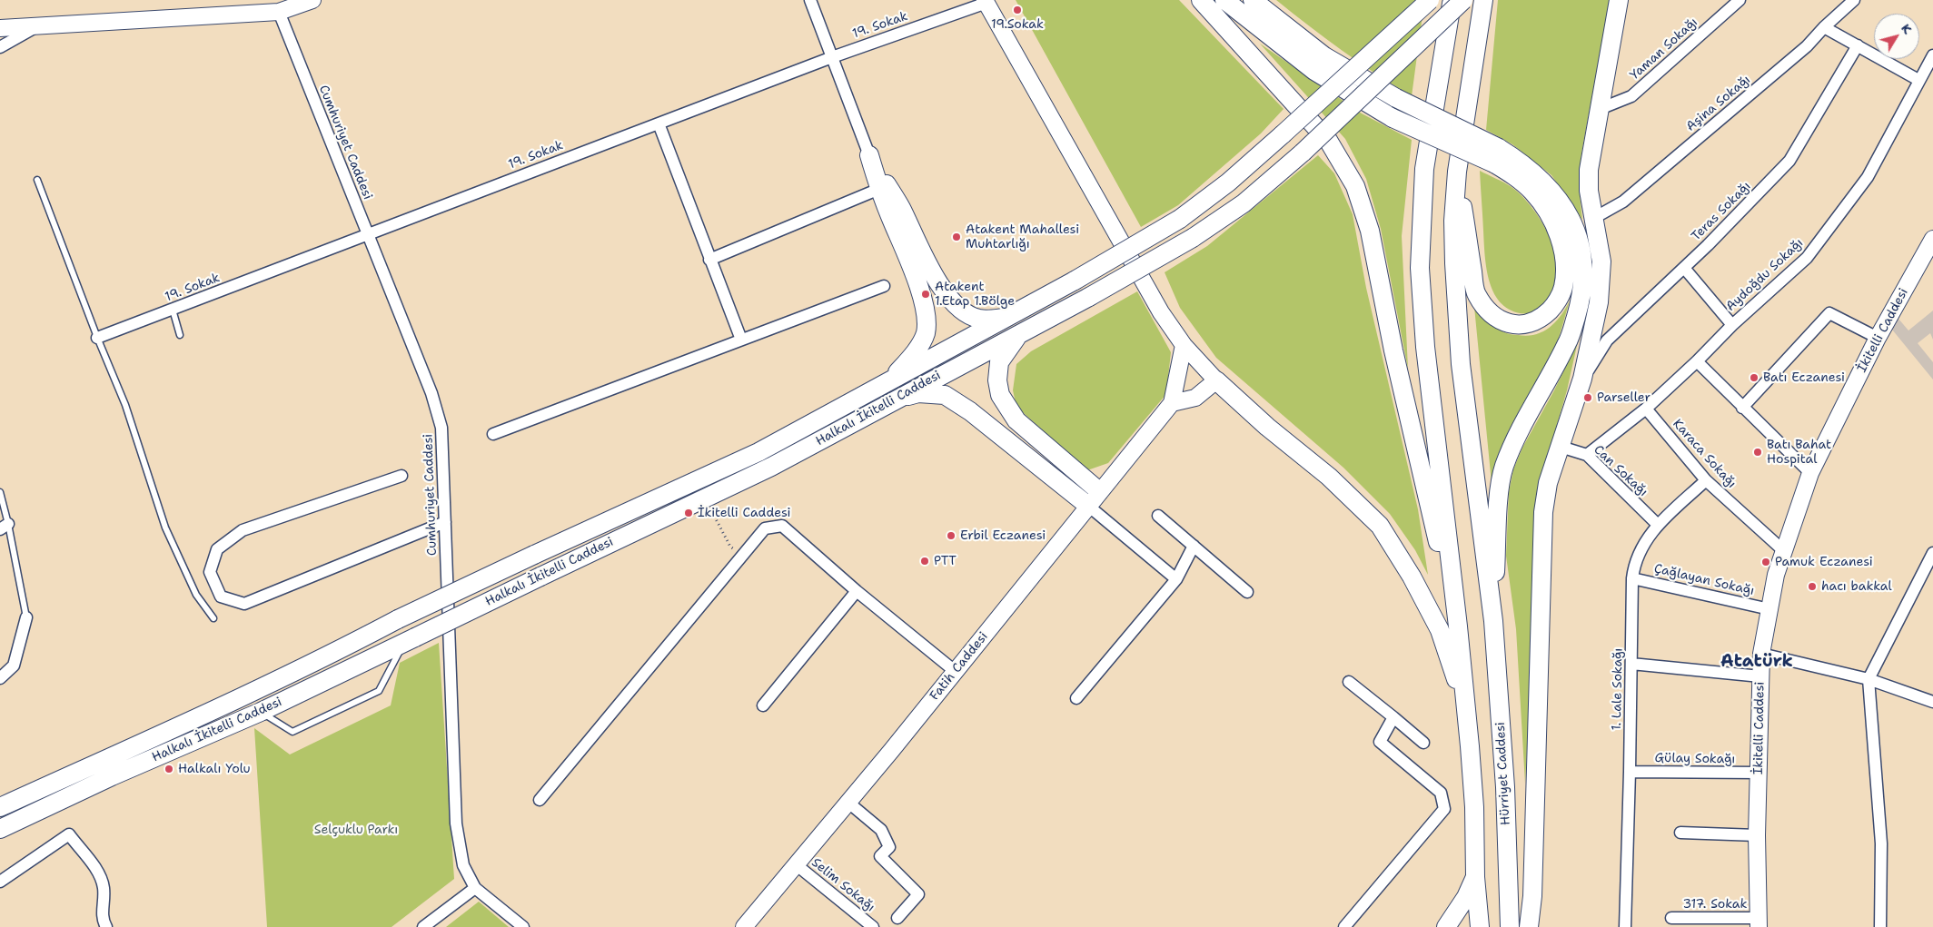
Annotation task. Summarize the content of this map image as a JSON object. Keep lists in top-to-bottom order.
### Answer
{
  "streets": {
    "main road": ["Halkalı İkitelli Caddesi", "Hürriyet Caddesi"],
    "street": [
      "19. Sokak",
      "Yaman Sokağı",
      "Aşina Sokağı",
      "Cumhuriyet Caddesi",
      "Teras Sokağı",
      "Aydoğdu Sokağı",
      "İkitelli Caddesi",
      "Karaca Sokağı",
      "Can Sokağı",
      "Çağlayan Sokağı",
      "Fatih Caddesi",
      "1. Lale Sokağı",
      "Gülay Sokağı",
      "Selim Sokağı",
      "317. Sokak"
    ]
  },
  "crossings": [
    ["19. Sokak", "Cumhuriyet Caddesi"],
    ["Aydoğdu Sokağı", "Karaca Sokağı"],
    ["Aydoğdu Sokağı", "Can Sokağı"],
    ["İkitelli Caddesi", "Karaca Sokağı"],
    ["İkitelli Caddesi", "Çağlayan Sokağı"],
    ["İkitelli Caddesi", "Gülay Sokağı"],
    ["İkitelli Caddesi", "317. Sokak"],
    ["Karaca Sokağı", "1. Lale Sokağı"],
    ["Can Sokağı", "1. Lale Sokağı"],
    ["Çağlayan Sokağı", "1. Lale Sokağı"],
    ["Fatih Caddesi", "Selim Sokağı"],
    ["1. Lale Sokağı", "Gülay Sokağı"]
  ],
  "districts": ["Atatürk"],
  "parks": ["Selçuklu Parkı"],
  "places": [
    "19.Sokak",
    "Atakent Mahallesi Muhtarlığı",
    "Atakent 1.Etap 1.Bölge",
    "Batı Eczanesi",
    "Parseller",
    "Batı Bahat Hospital",
    "İkitelli Caddesi",
    "Erbil Eczanesi",
    "PTT",
    "Pamuk Eczanesi",
    "hacı bakkal",
    "Halkalı Yolu"
  ],
  "north": "top right"
}
